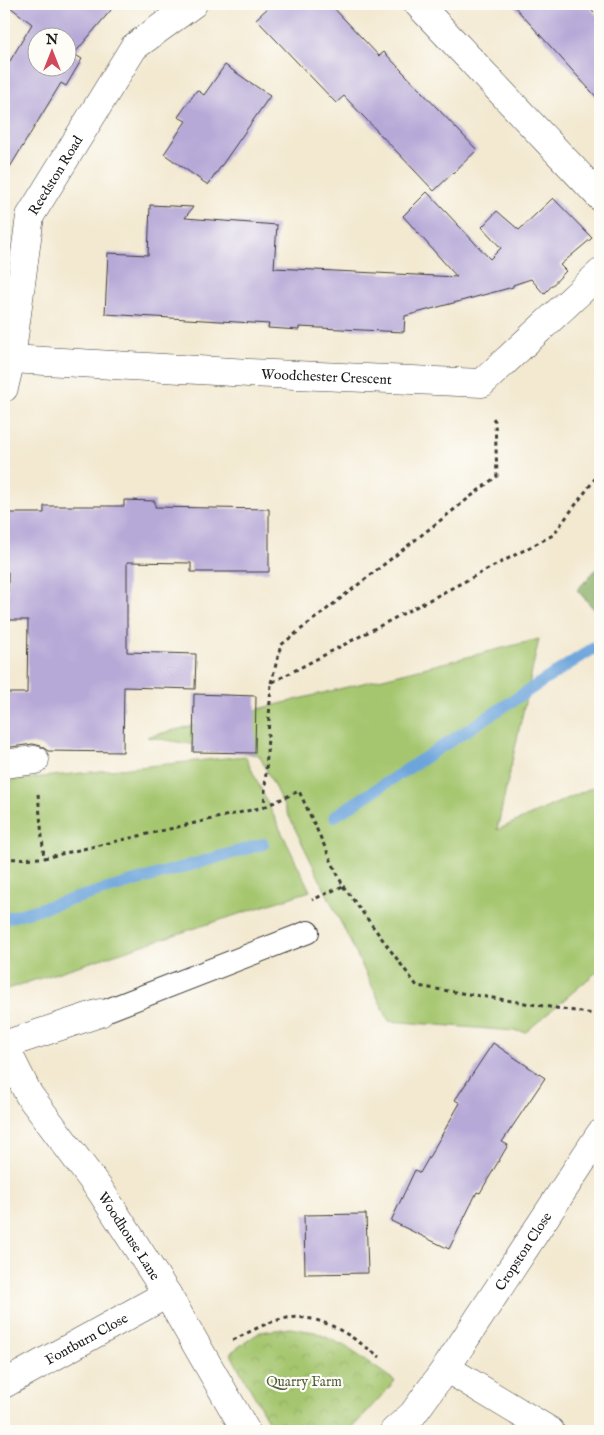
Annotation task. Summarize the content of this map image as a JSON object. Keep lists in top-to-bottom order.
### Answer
{
  "streets": {
    "street": [
      "Reedston Road",
      "Woodchester Crescent",
      "Woodhouse Lane",
      "Cropston Close",
      "Fontburn Close"
    ]
  },
  "crossings": [
    ["Reedston Road", "Woodchester Crescent"],
    ["Woodhouse Lane", "Fontburn Close"]
  ],
  "parks": ["Quarry Farm"],
  "north": "top"
}
